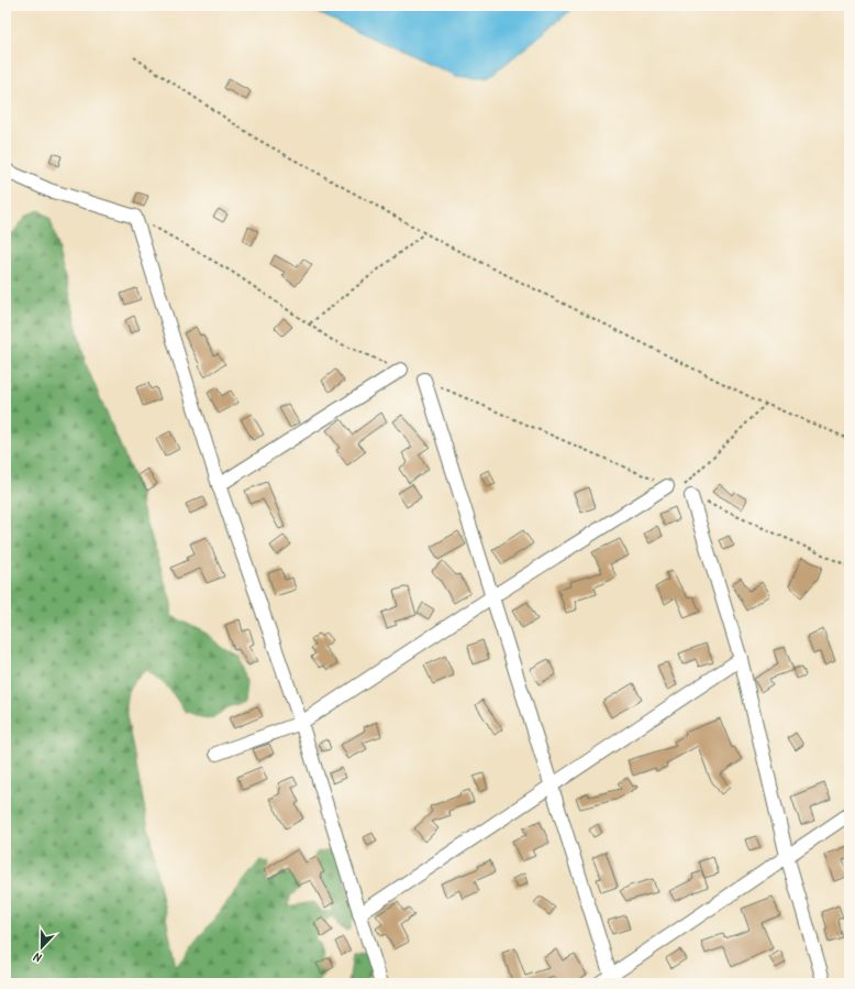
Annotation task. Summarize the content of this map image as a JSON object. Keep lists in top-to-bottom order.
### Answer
{
  "north": "bottom"
}
